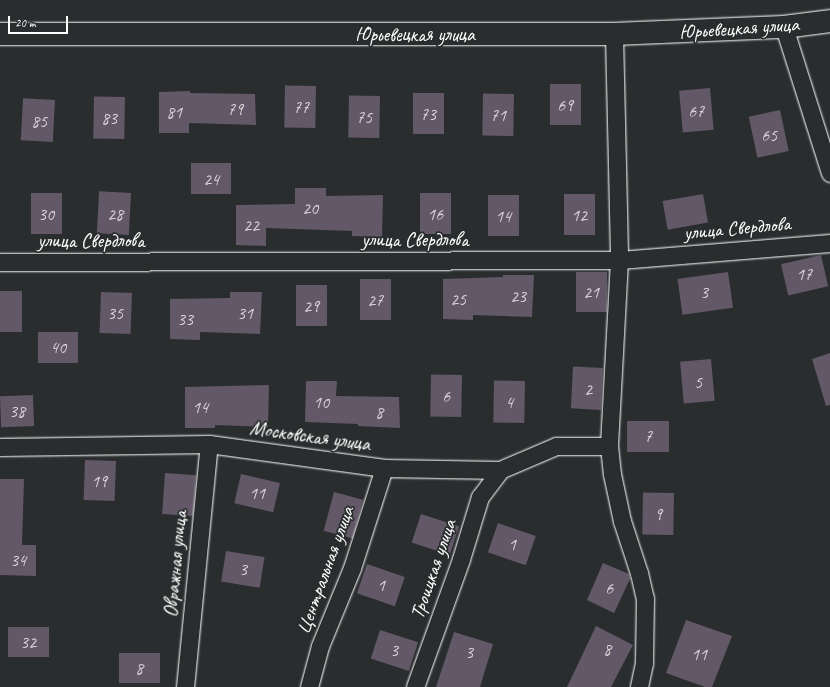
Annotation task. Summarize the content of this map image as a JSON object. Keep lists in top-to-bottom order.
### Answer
{
  "streets": {
    "main road": ["Юрьевецкая улица"],
    "street": [
      "улица Свердлова",
      "Московская улица",
      "Овражная улица",
      "Троицкая улица",
      "Центральная улица"
    ]
  },
  "crossings": [
    ["Московская улица", "Овражная улица"],
    ["Московская улица", "Троицкая улица"],
    ["Московская улица", "Центральная улица"]
  ],
  "house_numbers": [
    "69",
    "77",
    "79",
    "67",
    "81",
    "73",
    "71",
    "75",
    "83",
    "85",
    "65",
    "24",
    "20",
    "30",
    "28",
    "16",
    "12",
    "14",
    "22",
    "17",
    "21",
    "3",
    "23",
    "25",
    "27",
    "29",
    "35",
    "31",
    "33",
    "40",
    "5",
    "2",
    "6",
    "10",
    "4",
    "14",
    "38",
    "8",
    "7",
    "19",
    "11",
    "9",
    "1",
    "34",
    "3",
    "1",
    "6",
    "32",
    "8",
    "3",
    "3",
    "11",
    "8"
  ],
  "scale_bar": "20 m"
}
